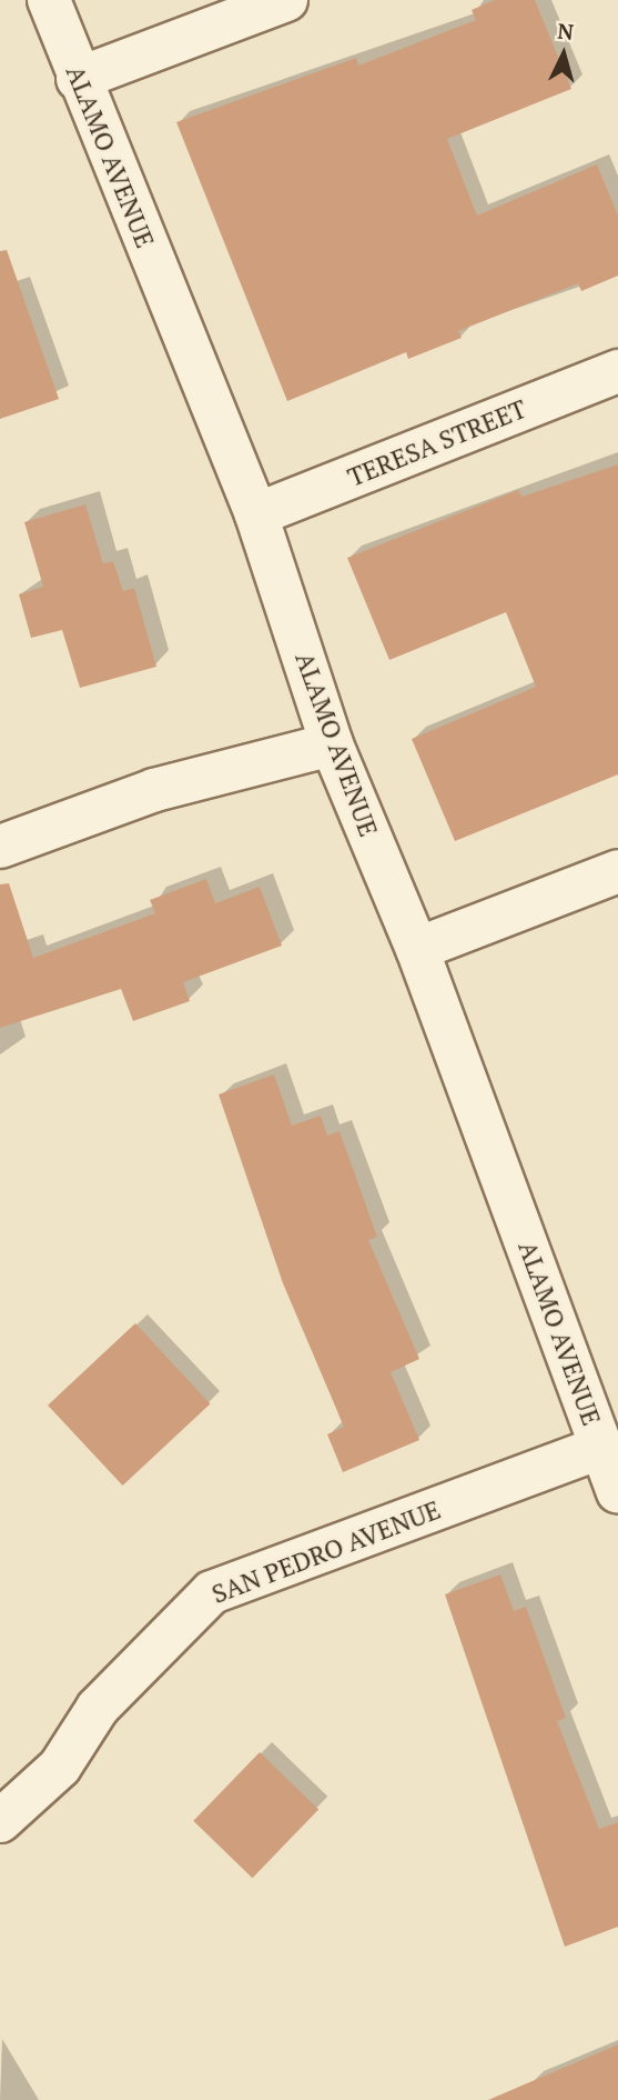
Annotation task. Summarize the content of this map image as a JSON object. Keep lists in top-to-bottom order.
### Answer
{
  "streets": {
    "street": ["ALAMO AVENUE", "TERESA STREET", "SAN PEDRO AVENUE"]
  },
  "crossings": [
    ["ALAMO AVENUE", "TERESA STREET"],
    ["ALAMO AVENUE", "SAN PEDRO AVENUE"]
  ],
  "north": "top"
}
